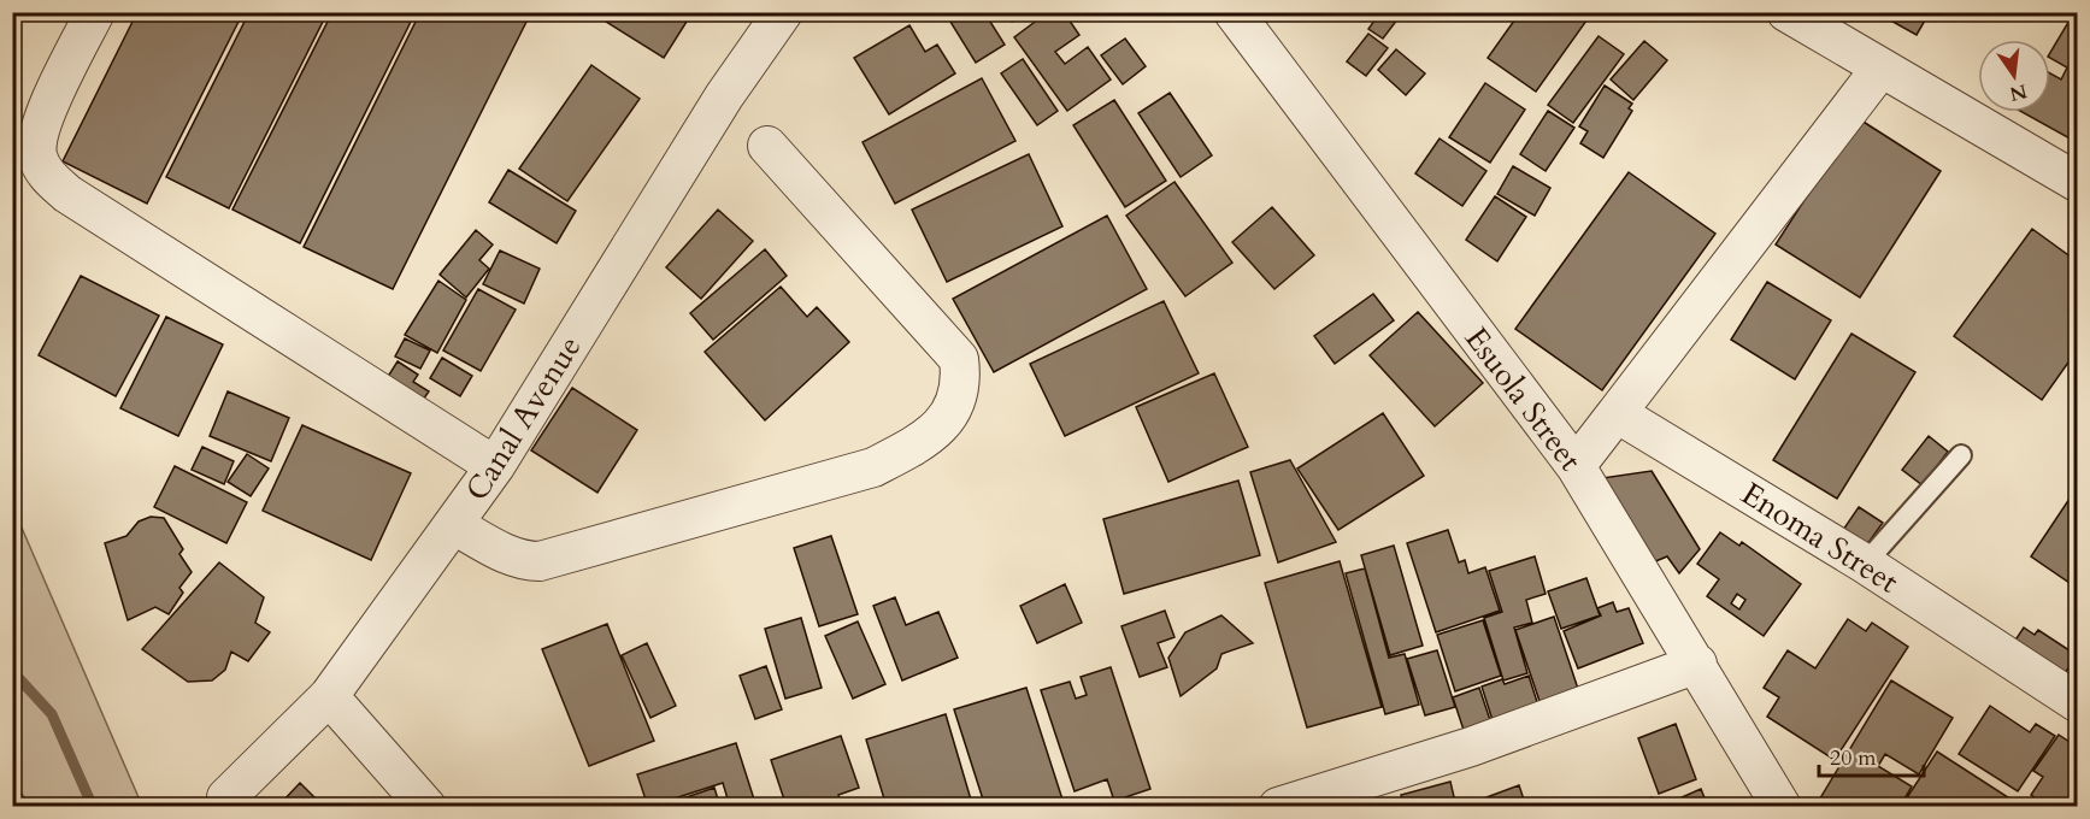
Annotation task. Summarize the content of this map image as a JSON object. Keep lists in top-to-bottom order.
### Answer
{
  "streets": {
    "street": ["Esuola Street", "Canal Avenue", "Enoma Street"]
  },
  "scale_bar": "20 m",
  "north": "bottom"
}
